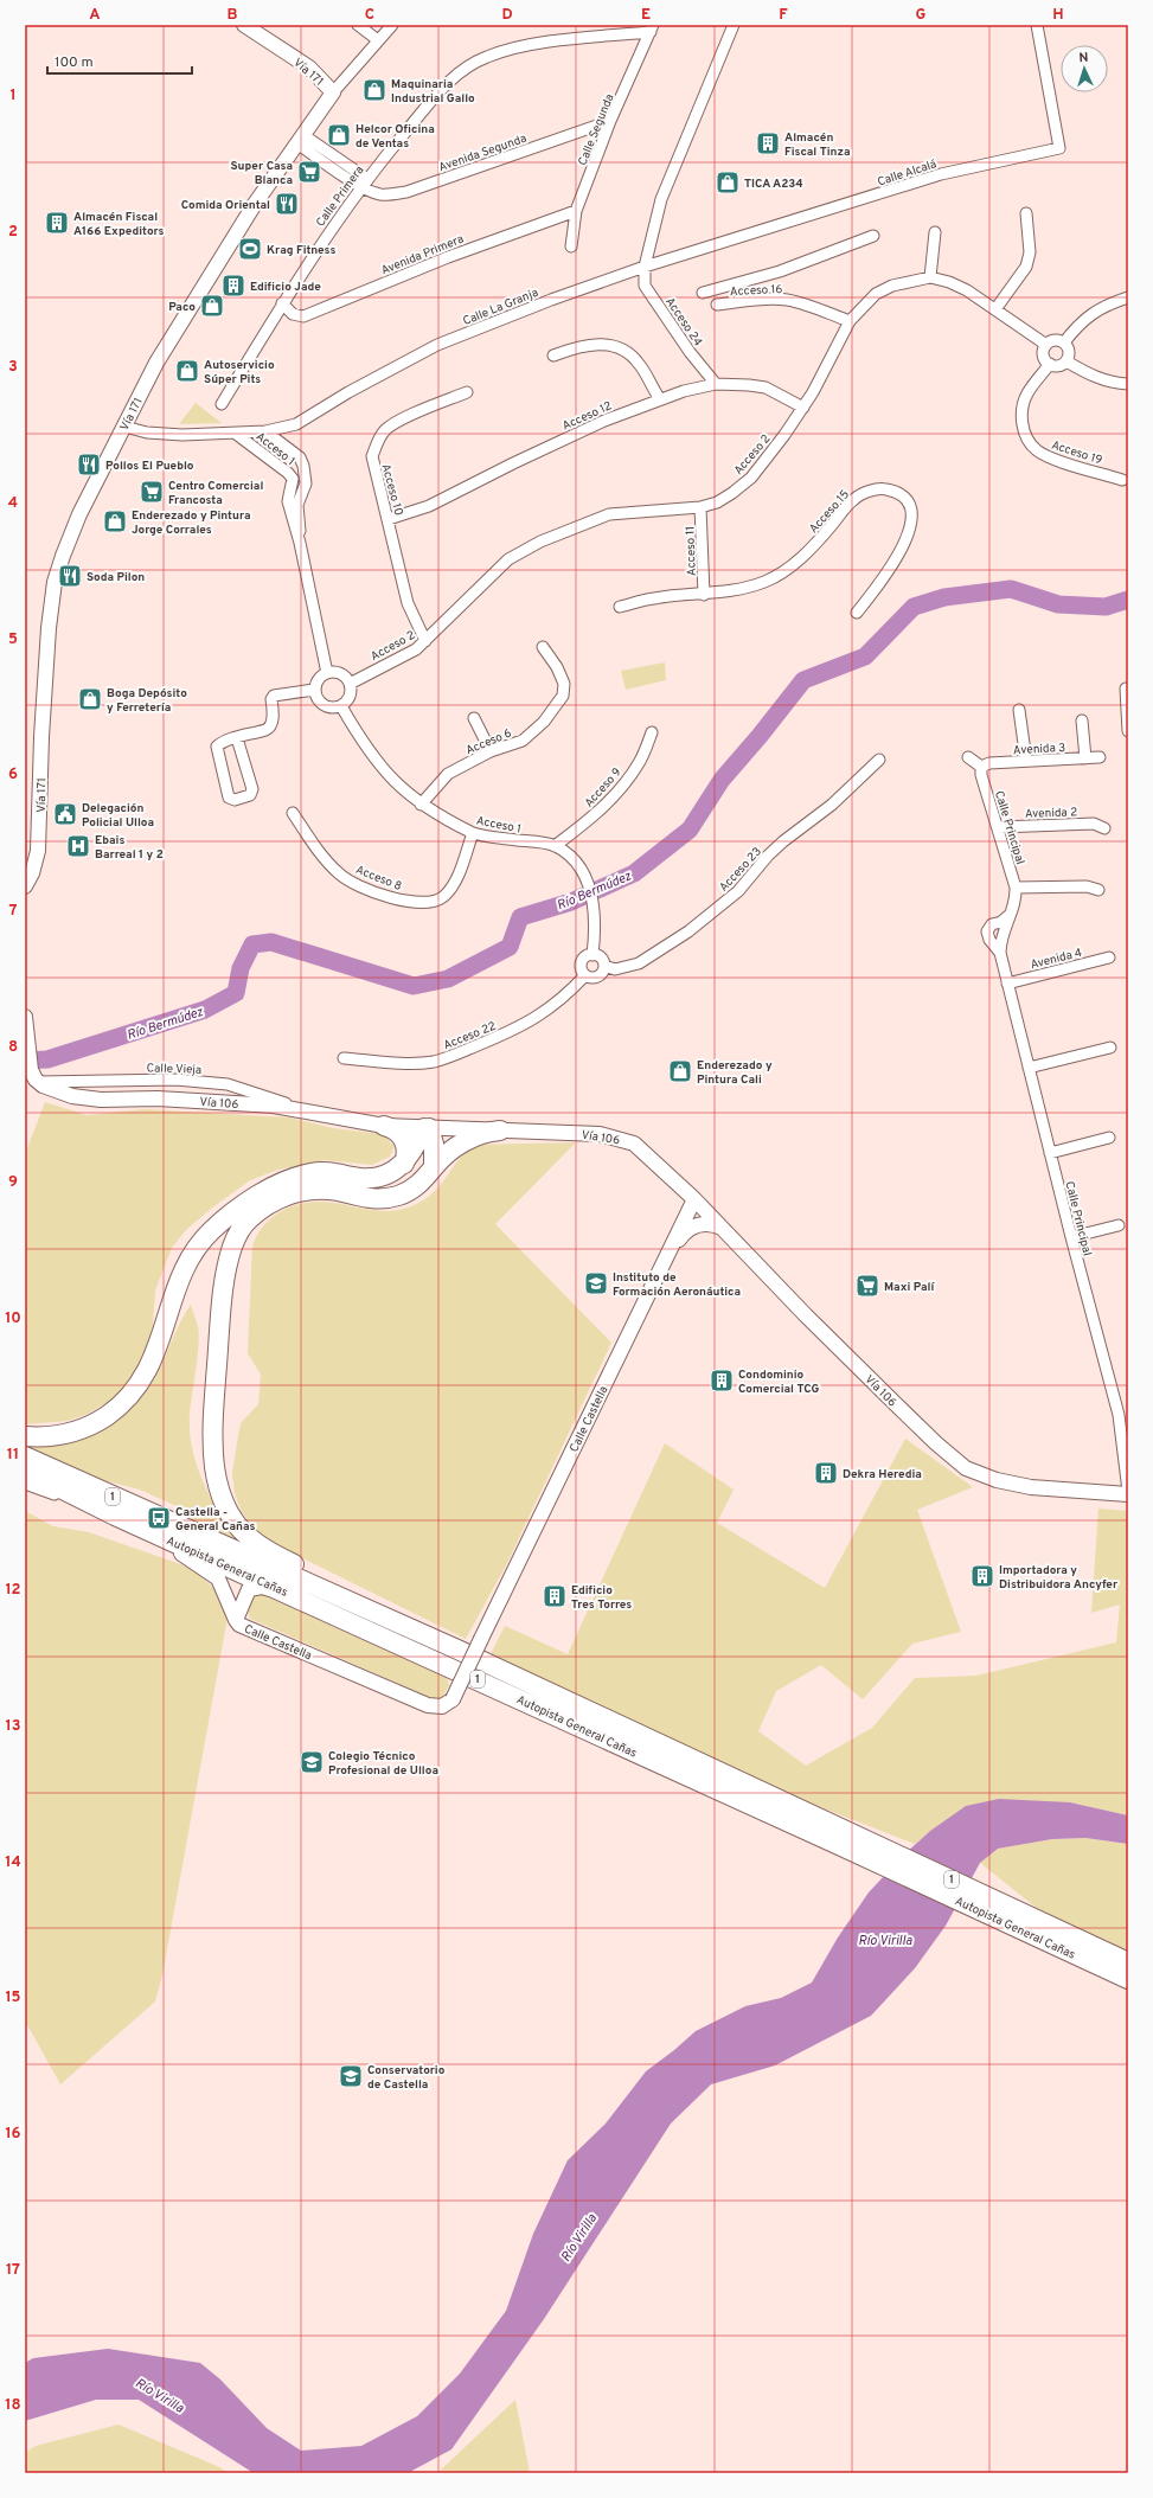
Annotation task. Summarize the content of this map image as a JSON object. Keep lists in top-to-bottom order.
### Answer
{
  "streets": {
    "highway": ["1", "Autopista General Cañas"],
    "main road": ["Vía 171", "Vía 106", "Calle Castella"],
    "street": [
      "Calle Segunda",
      "Avenida Segunda",
      "Calle Alcalá",
      "Calle Primera",
      "Avenida Primera",
      "Acceso 16",
      "Calle La Granja",
      "Acceso 24",
      "Acceso 12",
      "Acceso 1",
      "Acceso 19",
      "Acceso 2",
      "Acceso 10",
      "Acceso 15",
      "Acceso 11",
      "Acceso 6",
      "Avenida 3",
      "Acceso 9",
      "Avenida 2",
      "Calle Principal",
      "Acceso 23",
      "Acceso 8",
      "Avenida 4",
      "Acceso 22",
      "Calle Vieja"
    ]
  },
  "crossings": [
    ["Vía 171", "Avenida Segunda"],
    ["Vía 171", "Calle La Granja"],
    ["Calle Segunda", "Avenida Segunda"],
    ["Calle Segunda", "Calle Primera"],
    ["Calle Segunda", "Avenida Primera"],
    ["Avenida Segunda", "Calle Primera"],
    ["Calle Alcalá", "Calle La Granja"],
    ["Calle Alcalá", "Acceso 24"],
    ["Calle Primera", "Avenida Primera"],
    ["Acceso 16", "Acceso 2"],
    ["Calle La Granja", "Acceso 24"],
    ["Calle La Granja", "Acceso 1"],
    ["Acceso 24", "Acceso 12"],
    ["Acceso 12", "Acceso 2"],
    ["Acceso 12", "Acceso 10"],
    ["Acceso 1", "Acceso 2"],
    ["Acceso 1", "Acceso 6"],
    ["Acceso 1", "Acceso 9"],
    ["Acceso 1", "Acceso 23"],
    ["Acceso 1", "Acceso 8"],
    ["Acceso 1", "Acceso 22"],
    ["Acceso 19", "Acceso 2"],
    ["Acceso 2", "Acceso 10"],
    ["Acceso 2", "Acceso 11"],
    ["Acceso 15", "Acceso 11"],
    ["Avenida 3", "Calle Principal"],
    ["Avenida 2", "Calle Principal"],
    ["Calle Principal", "Avenida 4"],
    ["Acceso 23", "Acceso 22"],
    ["Calle Vieja", "Vía 106"],
    ["Vía 106", "Calle Castella"],
    ["Calle Castella", "Autopista General Cañas"]
  ],
  "water": ["Río Bermúdez", "Río Virilla"],
  "places": {
    "shop": [
      "Maquinaria Industrial Gallo",
      "Helcor Oficina de Ventas",
      "TICA A234",
      "Paco",
      "Autoservicio Súper Pits",
      "Enderezado y Pintura Jorge Corrales",
      "Boga Depósito y Ferretería",
      "Enderezado y Pintura Cali"
    ],
    "building": [
      "Almacén Fiscal Tinza",
      "Almacén Fiscal A166 Expeditors",
      "Edificio Jade",
      "Condominio Comercial TCG",
      "Dekra Heredia",
      "Importadora y Distribuidora Ancyfer",
      "Edificio Tres Torres"
    ],
    "supermarket": ["Super Casa Blanca", "Centro Comercial Francosta", "Maxi Palí"],
    "restaurant": ["Comida Oriental", "Pollos El Pueblo", "Soda Pilon"],
    "sports": ["Krag Fitness"],
    "public building": ["Delegación Policial Ulloa"],
    "hospital": ["Ebais Barreal 1 y 2"],
    "school or university": ["Instituto de Formación Aeronáutica", "Colegio Técnico Profesional de Ulloa", "Conservatorio de Castella"],
    "bus stop": ["Castella - General Cañas"]
  },
  "scale_bar": "100 m",
  "north": "top",
  "grid": {
    "columns": [
      "A",
      "B",
      "C",
      "D",
      "E",
      "F",
      "G",
      "H"
    ],
    "rows": [
      "1",
      "2",
      "3",
      "4",
      "5",
      "6",
      "7",
      "8",
      "9",
      "10",
      "11",
      "12",
      "13",
      "14",
      "15",
      "16",
      "17",
      "18"
    ]
  }
}
